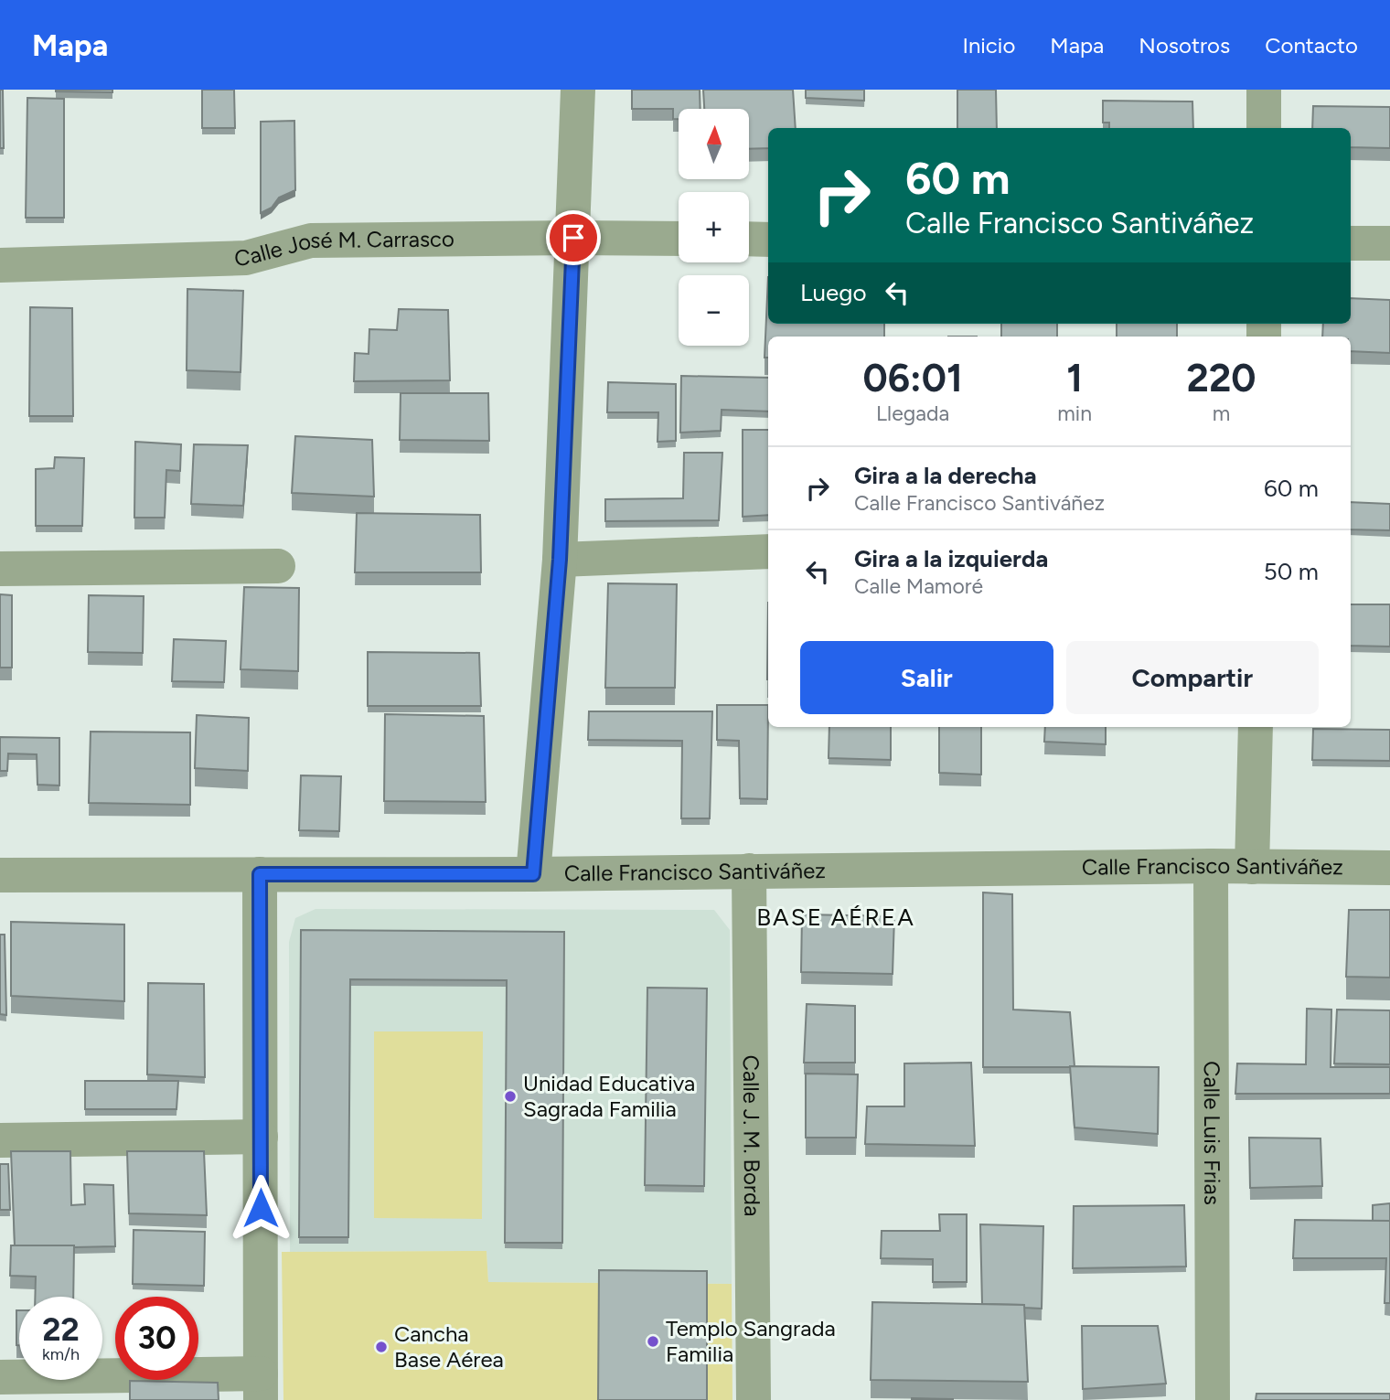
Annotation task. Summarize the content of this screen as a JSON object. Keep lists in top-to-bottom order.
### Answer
{
  "streets": {
    "street": [
      "Calle José M. Carrasco",
      "Calle Francisco Santiváñez",
      "Calle Luis Frias",
      "Calle J. M. Borda"
    ]
  },
  "crossings": [
    ["Calle Francisco Santiváñez", "Calle Luis Frias"],
    ["Calle Francisco Santiváñez", "Calle J. M. Borda"]
  ],
  "districts": ["BASE AÉREA"],
  "places": ["Unidad Educativa Sagrada Familia", "Templo Sangrada Familia", "Cancha Base Aérea"],
  "north": "top",
  "page": {
    "header": "Mapa",
    "nav": [
      "Inicio",
      "Mapa",
      "Nosotros",
      "Contacto"
    ],
    "map_buttons": ["+", "−"],
    "turn": ["60 m", "Calle Francisco Santiváñez"],
    "then": "Luego",
    "eta": [
      "06:01",
      "Llegada",
      "1",
      "min",
      "220",
      "m"
    ],
    "list": [
      {
        "name": "Gira a la derecha",
        "note": "Calle Francisco Santiváñez",
        "value": "60 m"
      },
      {
        "name": "Gira a la izquierda",
        "note": "Calle Mamoré",
        "value": "50 m"
      }
    ],
    "buttons": ["Salir", "Compartir"],
    "speed": "22 km/h",
    "limit": "30"
  }
}
